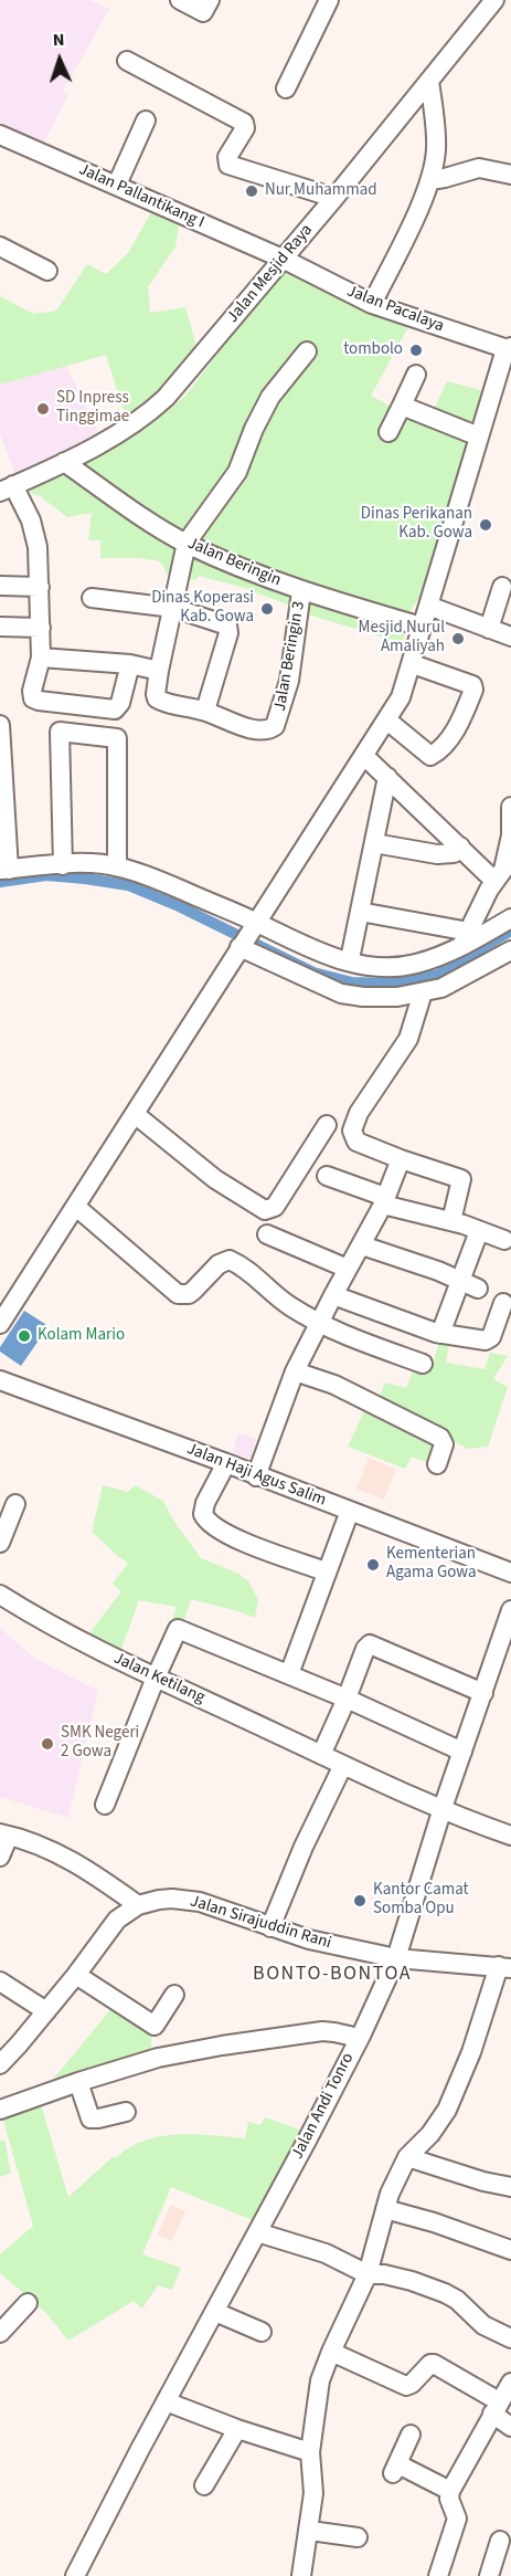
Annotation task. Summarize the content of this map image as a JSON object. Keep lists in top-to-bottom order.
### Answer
{
  "streets": {
    "street": [
      "Jalan Pallantikang I",
      "Jalan Mesjid Raya",
      "Jalan Pacalaya",
      "Jalan Beringin",
      "Jalan Beringin 3",
      "Jalan Haji Agus Salim",
      "Jalan Ketilang",
      "Jalan Sirajuddin Rani",
      "Jalan Andi Tonro"
    ]
  },
  "crossings": [
    ["Jalan Pallantikang I", "Jalan Mesjid Raya"],
    ["Jalan Pallantikang I", "Jalan Pacalaya"],
    ["Jalan Mesjid Raya", "Jalan Pacalaya"],
    ["Jalan Mesjid Raya", "Jalan Beringin"],
    ["Jalan Beringin", "Jalan Beringin 3"],
    ["Jalan Ketilang", "Jalan Andi Tonro"],
    ["Jalan Sirajuddin Rani", "Jalan Andi Tonro"]
  ],
  "districts": ["BONTO-BONTOA"],
  "places": [
    "Nur Muhammad",
    "tombolo",
    "SD Inpress Tinggimae",
    "Dinas Perikanan Kab. Gowa",
    "Dinas Koperasi Kab. Gowa",
    "Mesjid Nurul Amaliyah",
    "Kolam Mario",
    "Kementerian Agama Gowa",
    "SMK Negeri 2 Gowa",
    "Kantor Camat Somba Opu"
  ],
  "north": "top"
}
